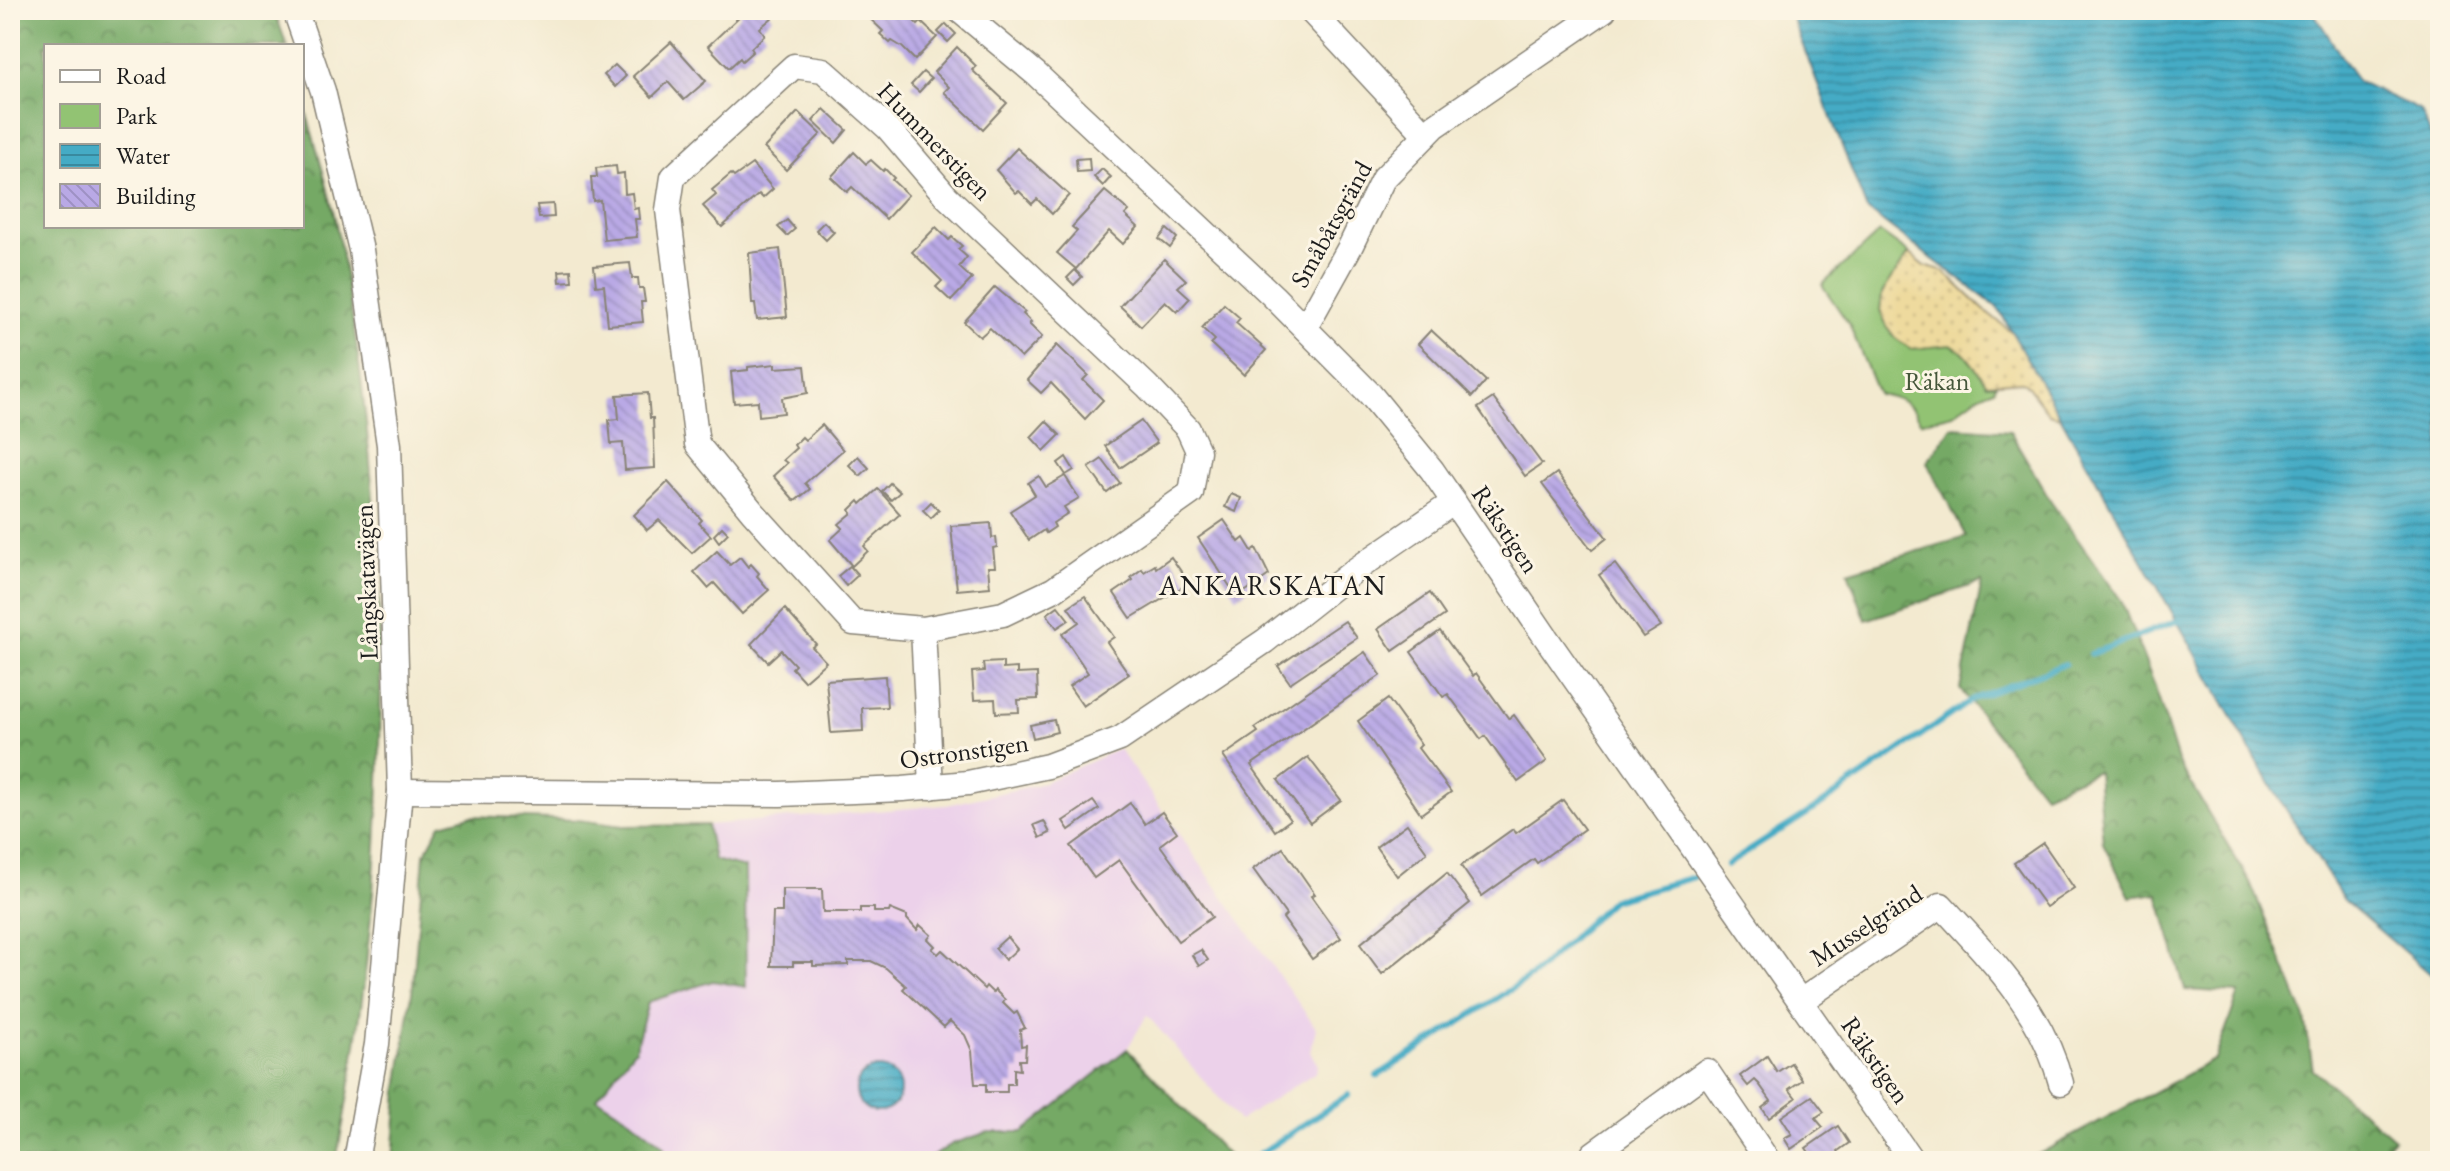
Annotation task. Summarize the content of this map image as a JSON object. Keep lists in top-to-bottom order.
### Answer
{
  "streets": {
    "street": [
      "Hummerstigen",
      "Småbåtsgränd",
      "Räkstigen",
      "Långskatavägen",
      "Ostronstigen",
      "Musselgränd"
    ]
  },
  "crossings": [
    ["Småbåtsgränd", "Räkstigen"],
    ["Räkstigen", "Ostronstigen"],
    ["Räkstigen", "Musselgränd"],
    ["Långskatavägen", "Ostronstigen"]
  ],
  "districts": ["ANKARSKATAN"],
  "parks": ["Räkan"],
  "legend": [
    "Road",
    "Park",
    "Water",
    "Building"
  ]
}
